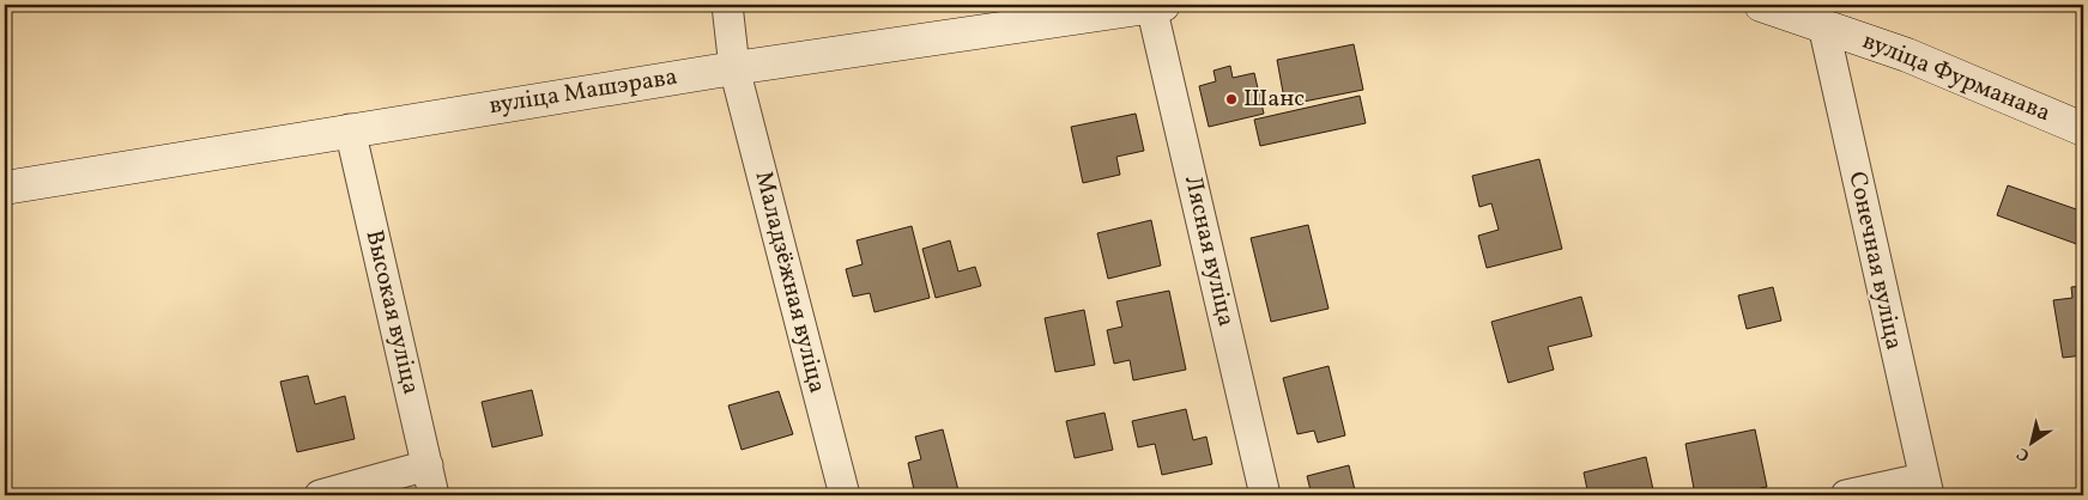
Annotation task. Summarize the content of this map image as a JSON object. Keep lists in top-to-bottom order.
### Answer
{
  "streets": {
    "main road": ["вуліца Фурманава", "вуліца Машэрава"],
    "street": [
      "Лясная вуліца",
      "Сонечная вуліца",
      "Маладзёжная вуліца",
      "Высокая вуліца"
    ]
  },
  "crossings": [
    ["вуліца Фурманава", "Сонечная вуліца"],
    ["вуліца Машэрава", "Лясная вуліца"],
    ["вуліца Машэрава", "Маладзёжная вуліца"],
    ["вуліца Машэрава", "Высокая вуліца"]
  ],
  "places": ["Шанс"],
  "north": "bottom left"
}
